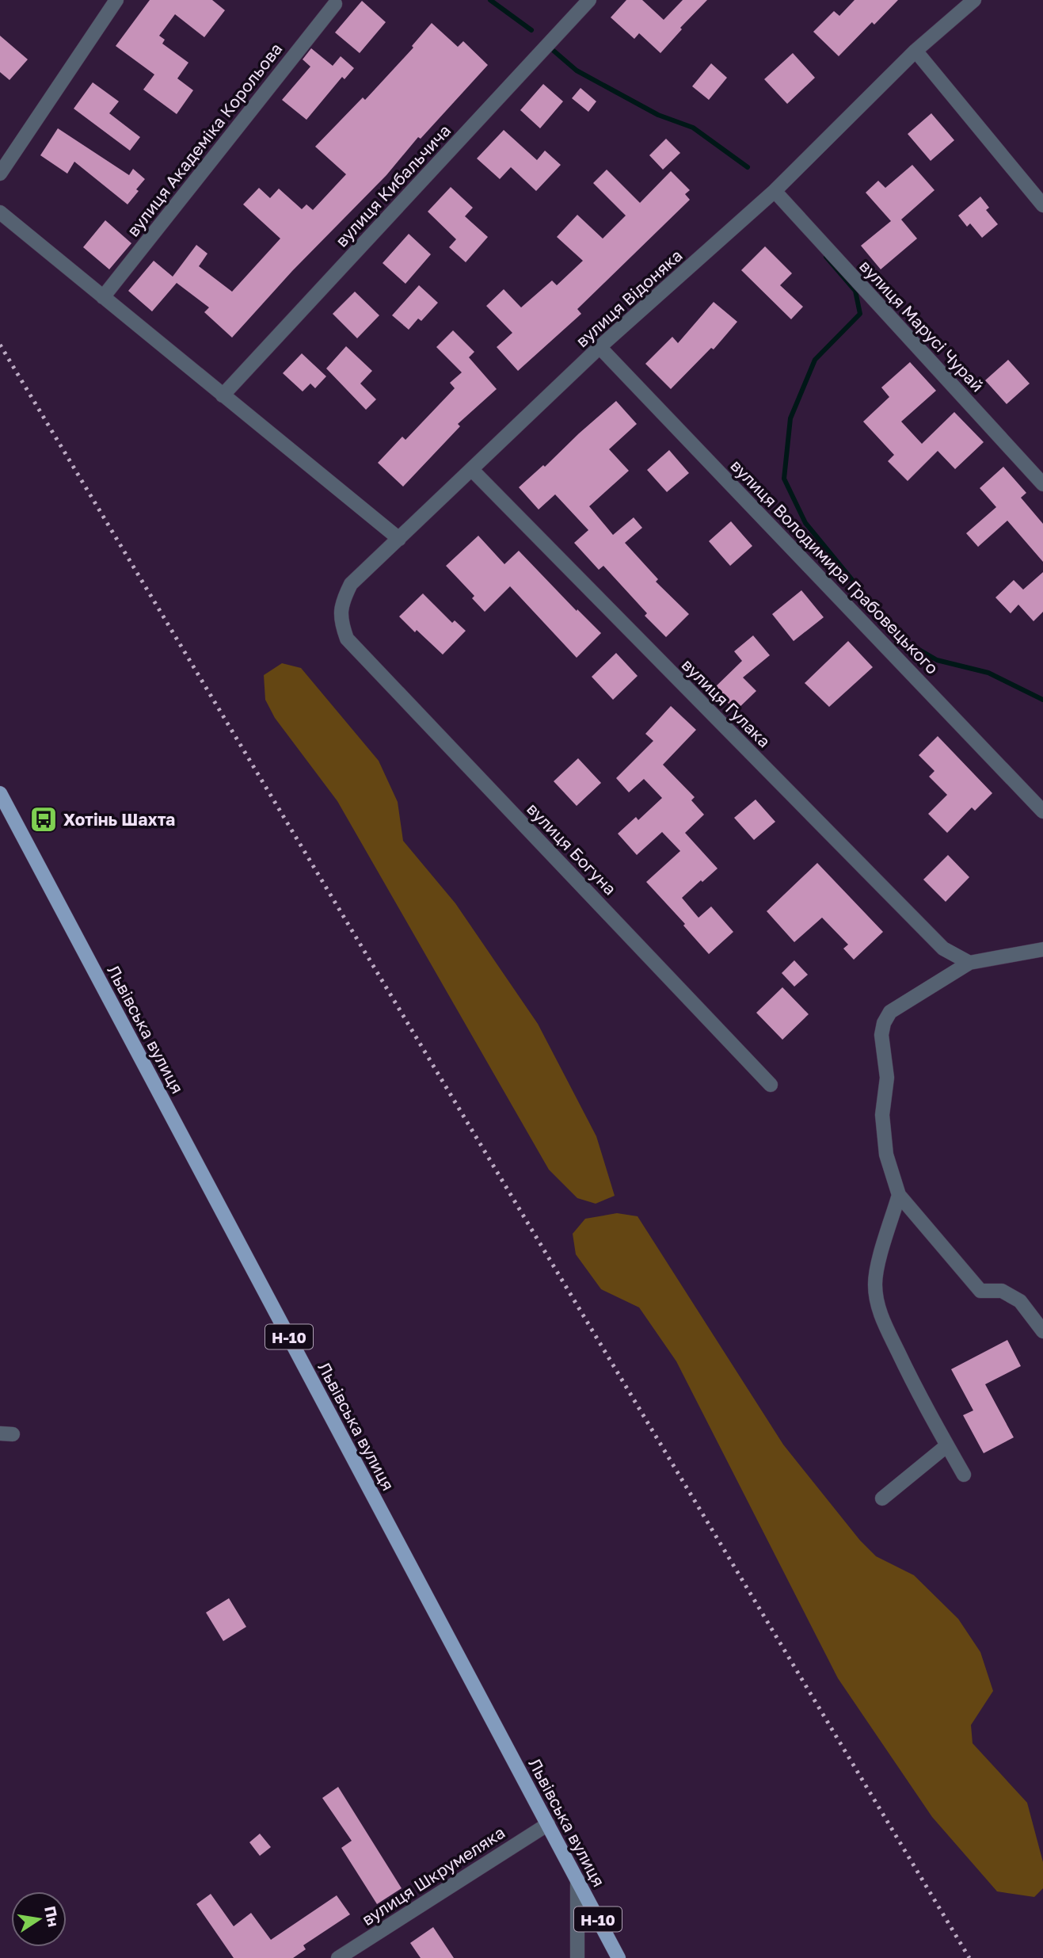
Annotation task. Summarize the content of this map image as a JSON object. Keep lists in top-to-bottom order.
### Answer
{
  "streets": {
    "main road": ["Львівська вулиця", "Н-10"],
    "street": [
      "вулиця Академіка Корольова",
      "вулиця Кибальчича",
      "вулиця Відоняка",
      "вулиця Марусі Чурай",
      "вулиця Володимира Грабовецького",
      "вулиця Гулака",
      "вулиця Богуна",
      "вулиця Шкрумеляка"
    ]
  },
  "crossings": [
    ["вулиця Відоняка", "вулиця Марусі Чурай"],
    ["вулиця Відоняка", "вулиця Володимира Грабовецького"],
    ["вулиця Відоняка", "вулиця Гулака"],
    ["вулиця Відоняка", "вулиця Богуна"],
    ["Львівська вулиця", "вулиця Шкрумеляка"]
  ],
  "places": {
    "bus stop": ["Хотінь Шахта"]
  },
  "north": "right"
}
